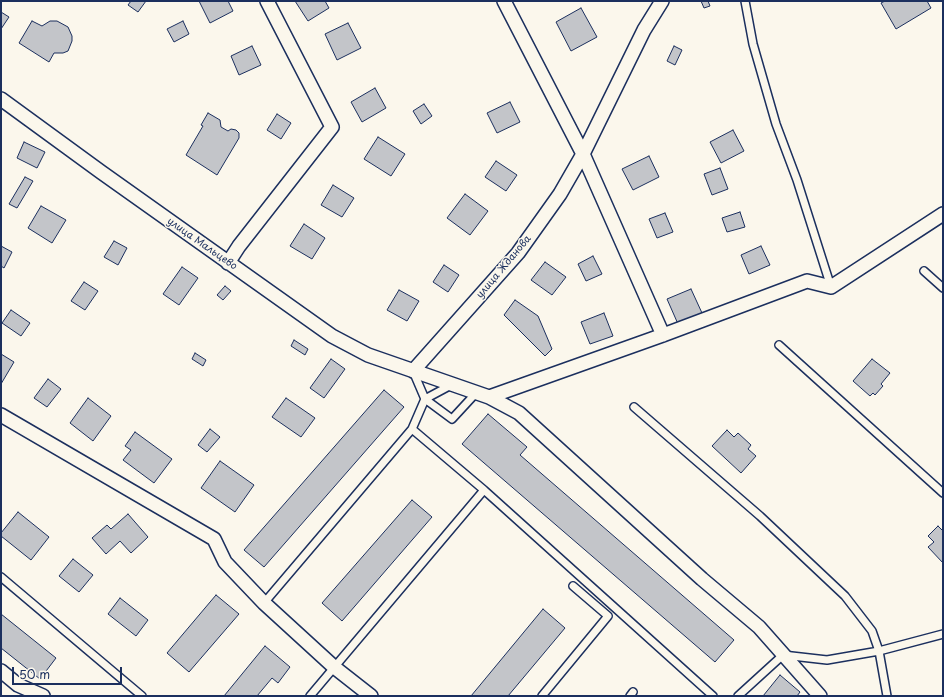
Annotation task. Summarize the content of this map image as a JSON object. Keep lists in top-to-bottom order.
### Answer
{
  "streets": {
    "street": ["улица Мальцево", "улица Жданова"]
  },
  "crossings": [
    ["улица Мальцево", "улица Жданова"]
  ],
  "scale_bar": "50 m"
}
